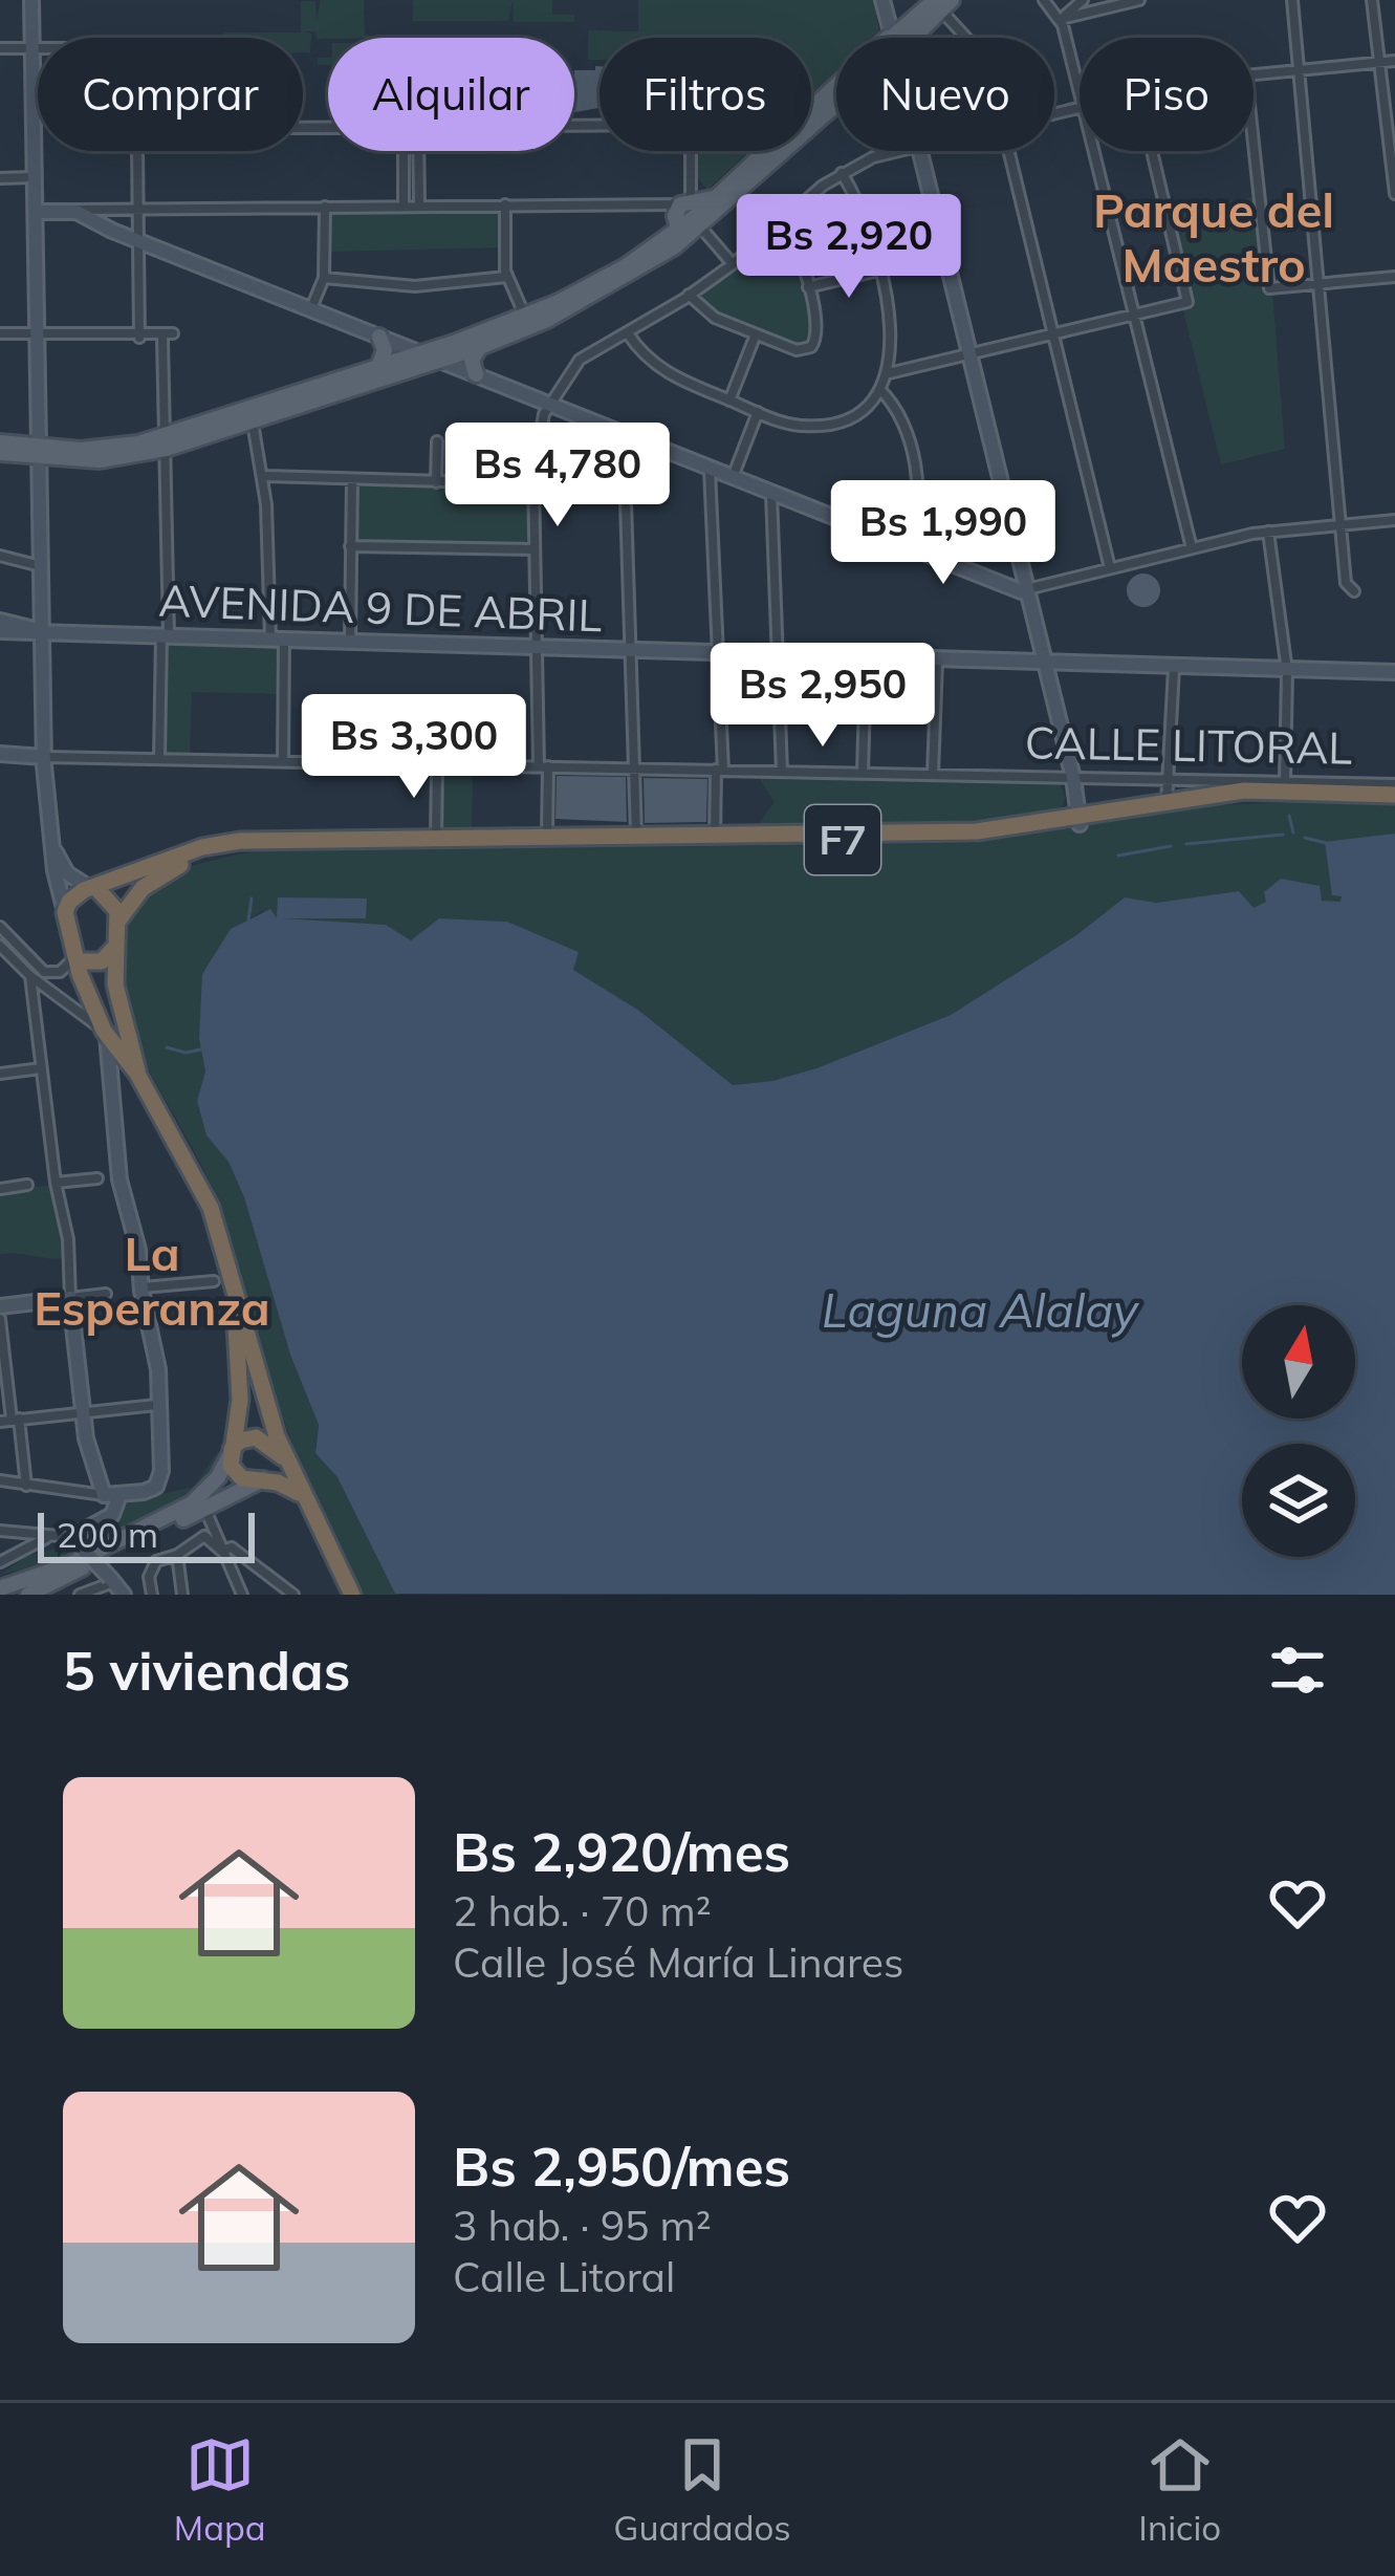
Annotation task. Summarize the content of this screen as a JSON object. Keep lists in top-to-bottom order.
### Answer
{
  "streets": {
    "highway": ["F7"],
    "main road": ["AVENIDA 9 DE ABRIL", "CALLE LITORAL"]
  },
  "districts": ["Parque del Maestro", "La Esperanza"],
  "water": ["Laguna Alalay"],
  "scale_bar": "200 m",
  "north": "top",
  "page": {
    "chip": [
      "Comprar",
      "Alquilar",
      "Filtros",
      "Nuevo",
      "Piso"
    ],
    "price": [
      "Bs 2,920",
      "Bs 4,780",
      "Bs 1,990",
      "Bs 2,950",
      "Bs 3,300"
    ],
    "scale": "200 m",
    "heading": "5 viviendas",
    "list": [
      {
        "name": "Bs 2,920/mes",
        "note": "2 hab. · 70 m² · Calle José María Linares"
      },
      {
        "name": "Bs 2,950/mes",
        "note": "3 hab. · 95 m² · Calle Litoral"
      }
    ],
    "tabs": ["Mapa", "Guardados", "Inicio"]
  }
}
